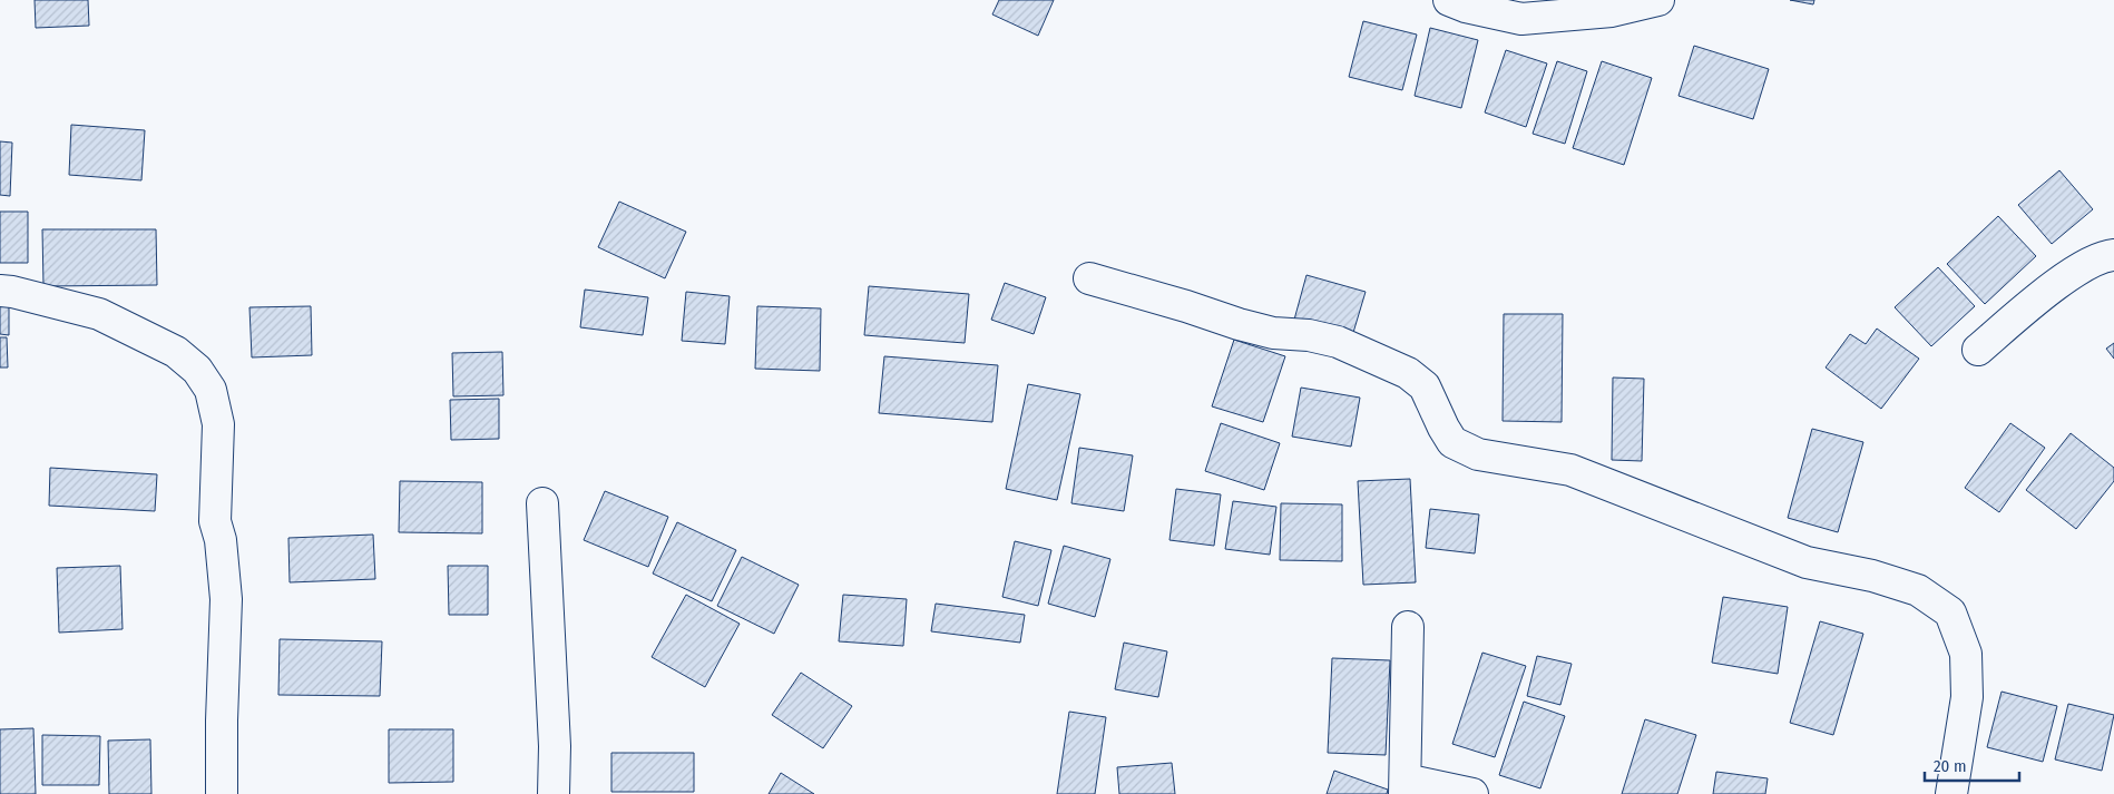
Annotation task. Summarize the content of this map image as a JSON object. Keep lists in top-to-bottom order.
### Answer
{
  "scale_bar": "20 m"
}
